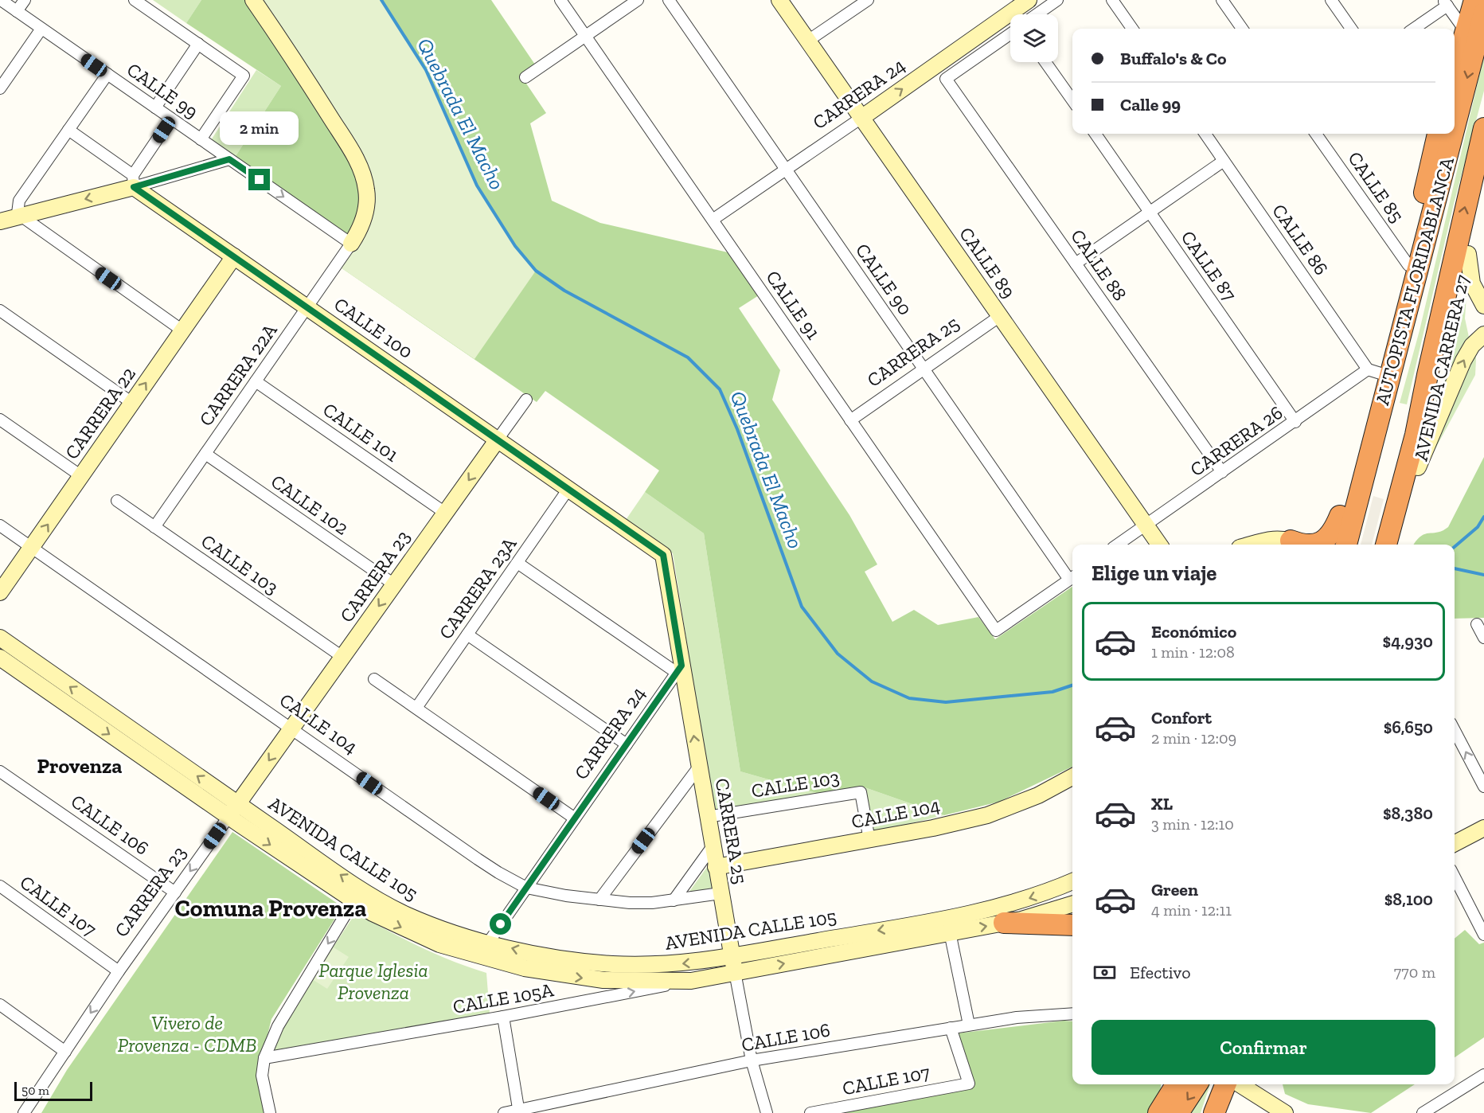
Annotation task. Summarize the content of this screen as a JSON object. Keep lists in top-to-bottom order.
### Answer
{
  "streets": {
    "highway": ["AUTOPISTA FLORIDABLANCA", "AVENIDA CARRERA 27"],
    "street": [
      "CALLE 99",
      "CARRERA 24",
      "CALLE 85",
      "CALLE 86",
      "CALLE 89",
      "CALLE 88",
      "CALLE 87",
      "CALLE 90",
      "CALLE 91",
      "CALLE 100",
      "CARRERA 25",
      "CARRERA 22A",
      "CARRERA 22",
      "CALLE 101",
      "CARRERA 26",
      "CALLE 102",
      "CALLE 103",
      "CARRERA 23",
      "CARRERA 23A",
      "CALLE 104",
      "CALLE 106",
      "AVENIDA CALLE 105",
      "CALLE 107",
      "CALLE 105A"
    ]
  },
  "crossings": [
    ["CALLE 99", "CARRERA 22A"],
    ["CARRERA 24", "CALLE 89"],
    ["CARRERA 24", "CALLE 90"],
    ["CARRERA 24", "CALLE 91"],
    ["CARRERA 24", "CARRERA 25"],
    ["CARRERA 24", "CALLE 104"],
    ["CARRERA 24", "AVENIDA CALLE 105"],
    ["CALLE 86", "CARRERA 26"],
    ["CALLE 89", "CARRERA 25"],
    ["CALLE 89", "CARRERA 26"],
    ["CALLE 88", "CARRERA 26"],
    ["CALLE 87", "CARRERA 26"],
    ["CALLE 90", "CALLE 91"],
    ["CALLE 90", "CARRERA 25"],
    ["CALLE 91", "CARRERA 25"],
    ["CALLE 100", "CARRERA 25"],
    ["CALLE 100", "CARRERA 22A"],
    ["CALLE 100", "CARRERA 22"],
    ["CALLE 100", "CARRERA 23"],
    ["CALLE 100", "CARRERA 23A"],
    ["CARRERA 25", "CALLE 103"],
    ["CARRERA 25", "CALLE 104"],
    ["CARRERA 25", "CALLE 106"],
    ["CARRERA 25", "AVENIDA CALLE 105"],
    ["CARRERA 22A", "CALLE 101"],
    ["CARRERA 22A", "CALLE 102"],
    ["CARRERA 22A", "CALLE 103"],
    ["CARRERA 22", "CALLE 104"],
    ["CALLE 101", "CARRERA 23"],
    ["CALLE 102", "CARRERA 23"],
    ["CALLE 103", "CARRERA 23"],
    ["CALLE 103", "CALLE 104"],
    ["CARRERA 23", "CALLE 104"],
    ["CARRERA 23", "CALLE 106"],
    ["CARRERA 23", "AVENIDA CALLE 105"],
    ["CARRERA 23", "CALLE 107"],
    ["CALLE 106", "CALLE 107"],
    ["AVENIDA CALLE 105", "CALLE 105A"]
  ],
  "one_way": ["CARRERA 22", "CARRERA 23", "CALLE 105A"],
  "districts": ["Provenza", "Comuna Provenza"],
  "water": ["Quebrada El Macho"],
  "parks": ["Parque Iglesia Provenza", "Vivero de Provenza - CDMB"],
  "scale_bar": "50 m",
  "page": {
    "banner": ["Buffalo's & Co", "Calle 99"],
    "bubble": "2 min",
    "heading": "Elige un viaje",
    "list": [
      {
        "name": "Económico",
        "note": "1 min · 12:08",
        "value": "$4,930"
      },
      {
        "name": "Confort",
        "note": "2 min · 12:09",
        "value": "$6,650"
      },
      {
        "name": "XL",
        "note": "3 min · 12:10",
        "value": "$8,380"
      },
      {
        "name": "Green",
        "note": "4 min · 12:11",
        "value": "$8,100"
      }
    ],
    "pay": ["Efectivo", "770 m"],
    "buttons": "Confirmar",
    "scale": "50 m"
  }
}
